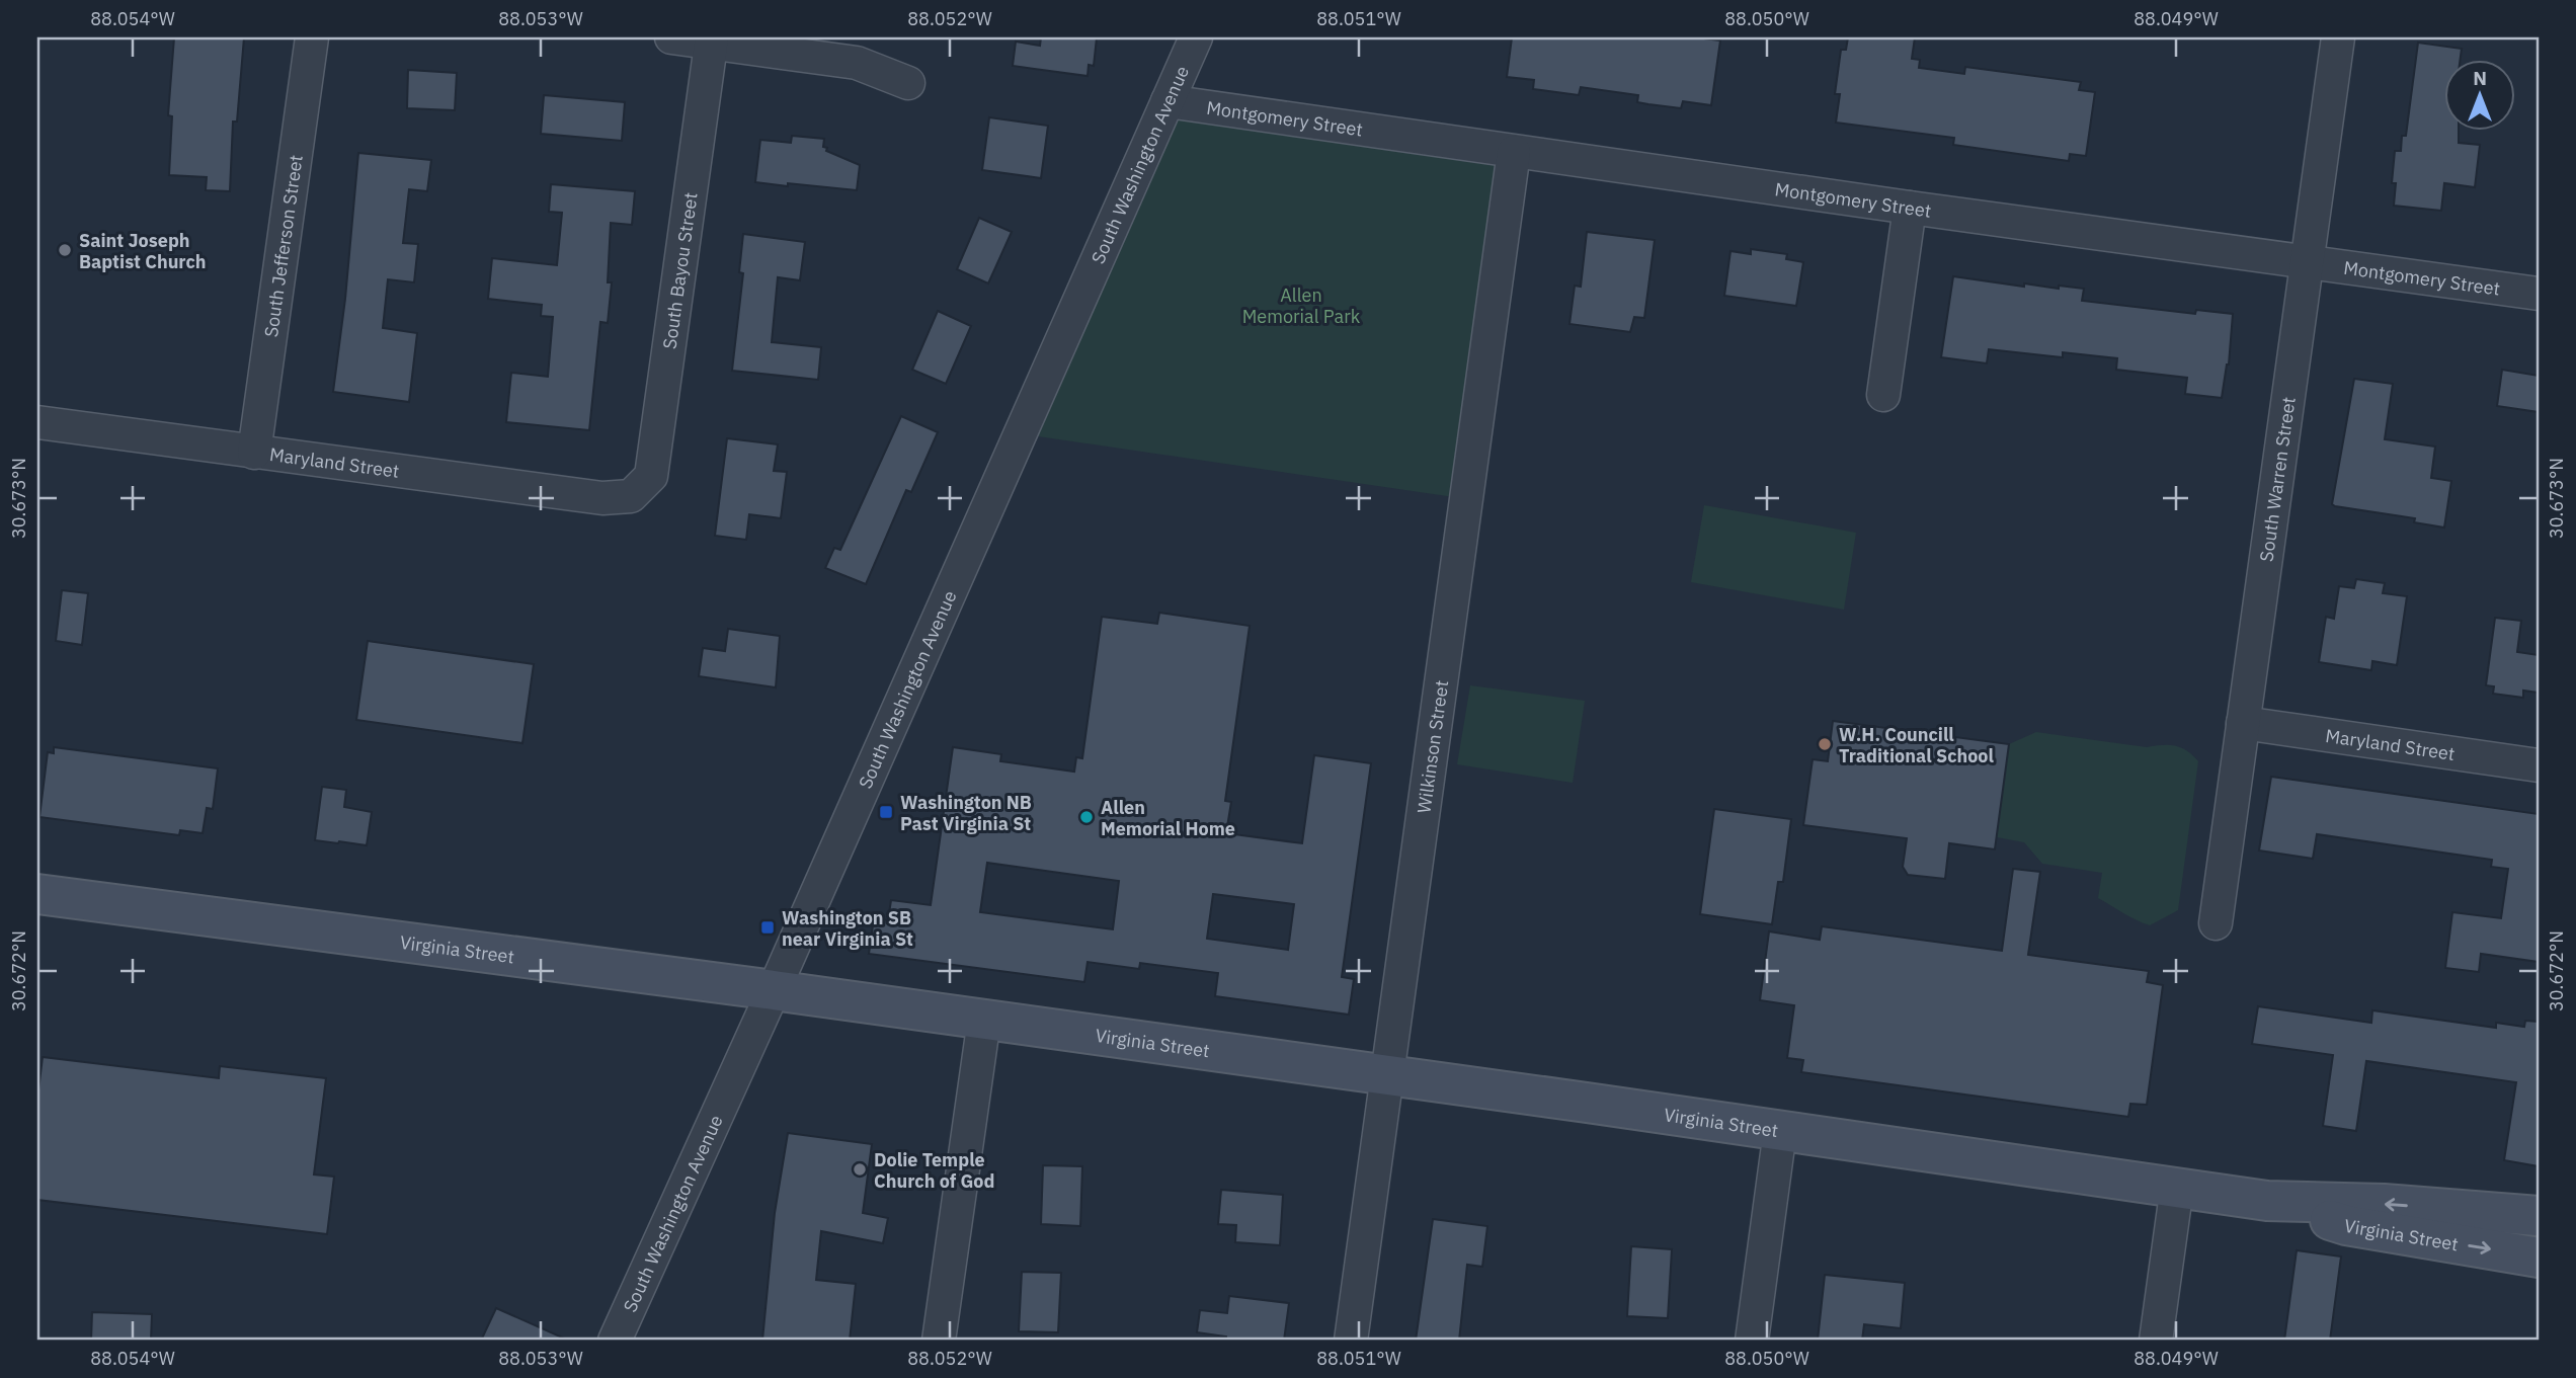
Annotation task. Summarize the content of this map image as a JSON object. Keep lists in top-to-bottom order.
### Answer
{
  "streets": {
    "street": [
      "Montgomery Street",
      "South Washington Avenue",
      "South Jefferson Street",
      "South Bayou Street",
      "Maryland Street",
      "South Warren Street",
      "Wilkinson Street",
      "Virginia Street"
    ]
  },
  "crossings": [
    ["Montgomery Street", "South Washington Avenue"],
    ["Montgomery Street", "South Warren Street"],
    ["Montgomery Street", "Wilkinson Street"],
    ["South Washington Avenue", "Virginia Street"],
    ["South Jefferson Street", "Maryland Street"],
    ["South Bayou Street", "Maryland Street"],
    ["Maryland Street", "South Warren Street"],
    ["Wilkinson Street", "Virginia Street"]
  ],
  "parks": ["Allen Memorial Park"],
  "places": {
    "other": [
      "Saint Joseph Baptist Church",
      "W.H. Councill Traditional School",
      "Allen Memorial Home",
      "Dolie Temple Church of God"
    ],
    "transit": ["Washington NB Past Virginia St", "Washington SB near Virginia St"]
  },
  "north": "top",
  "coordinates": [
    "88.054°W",
    "88.053°W",
    "88.052°W",
    "88.051°W",
    "88.050°W",
    "88.049°W",
    "30.673°N",
    "30.672°N"
  ]
}
